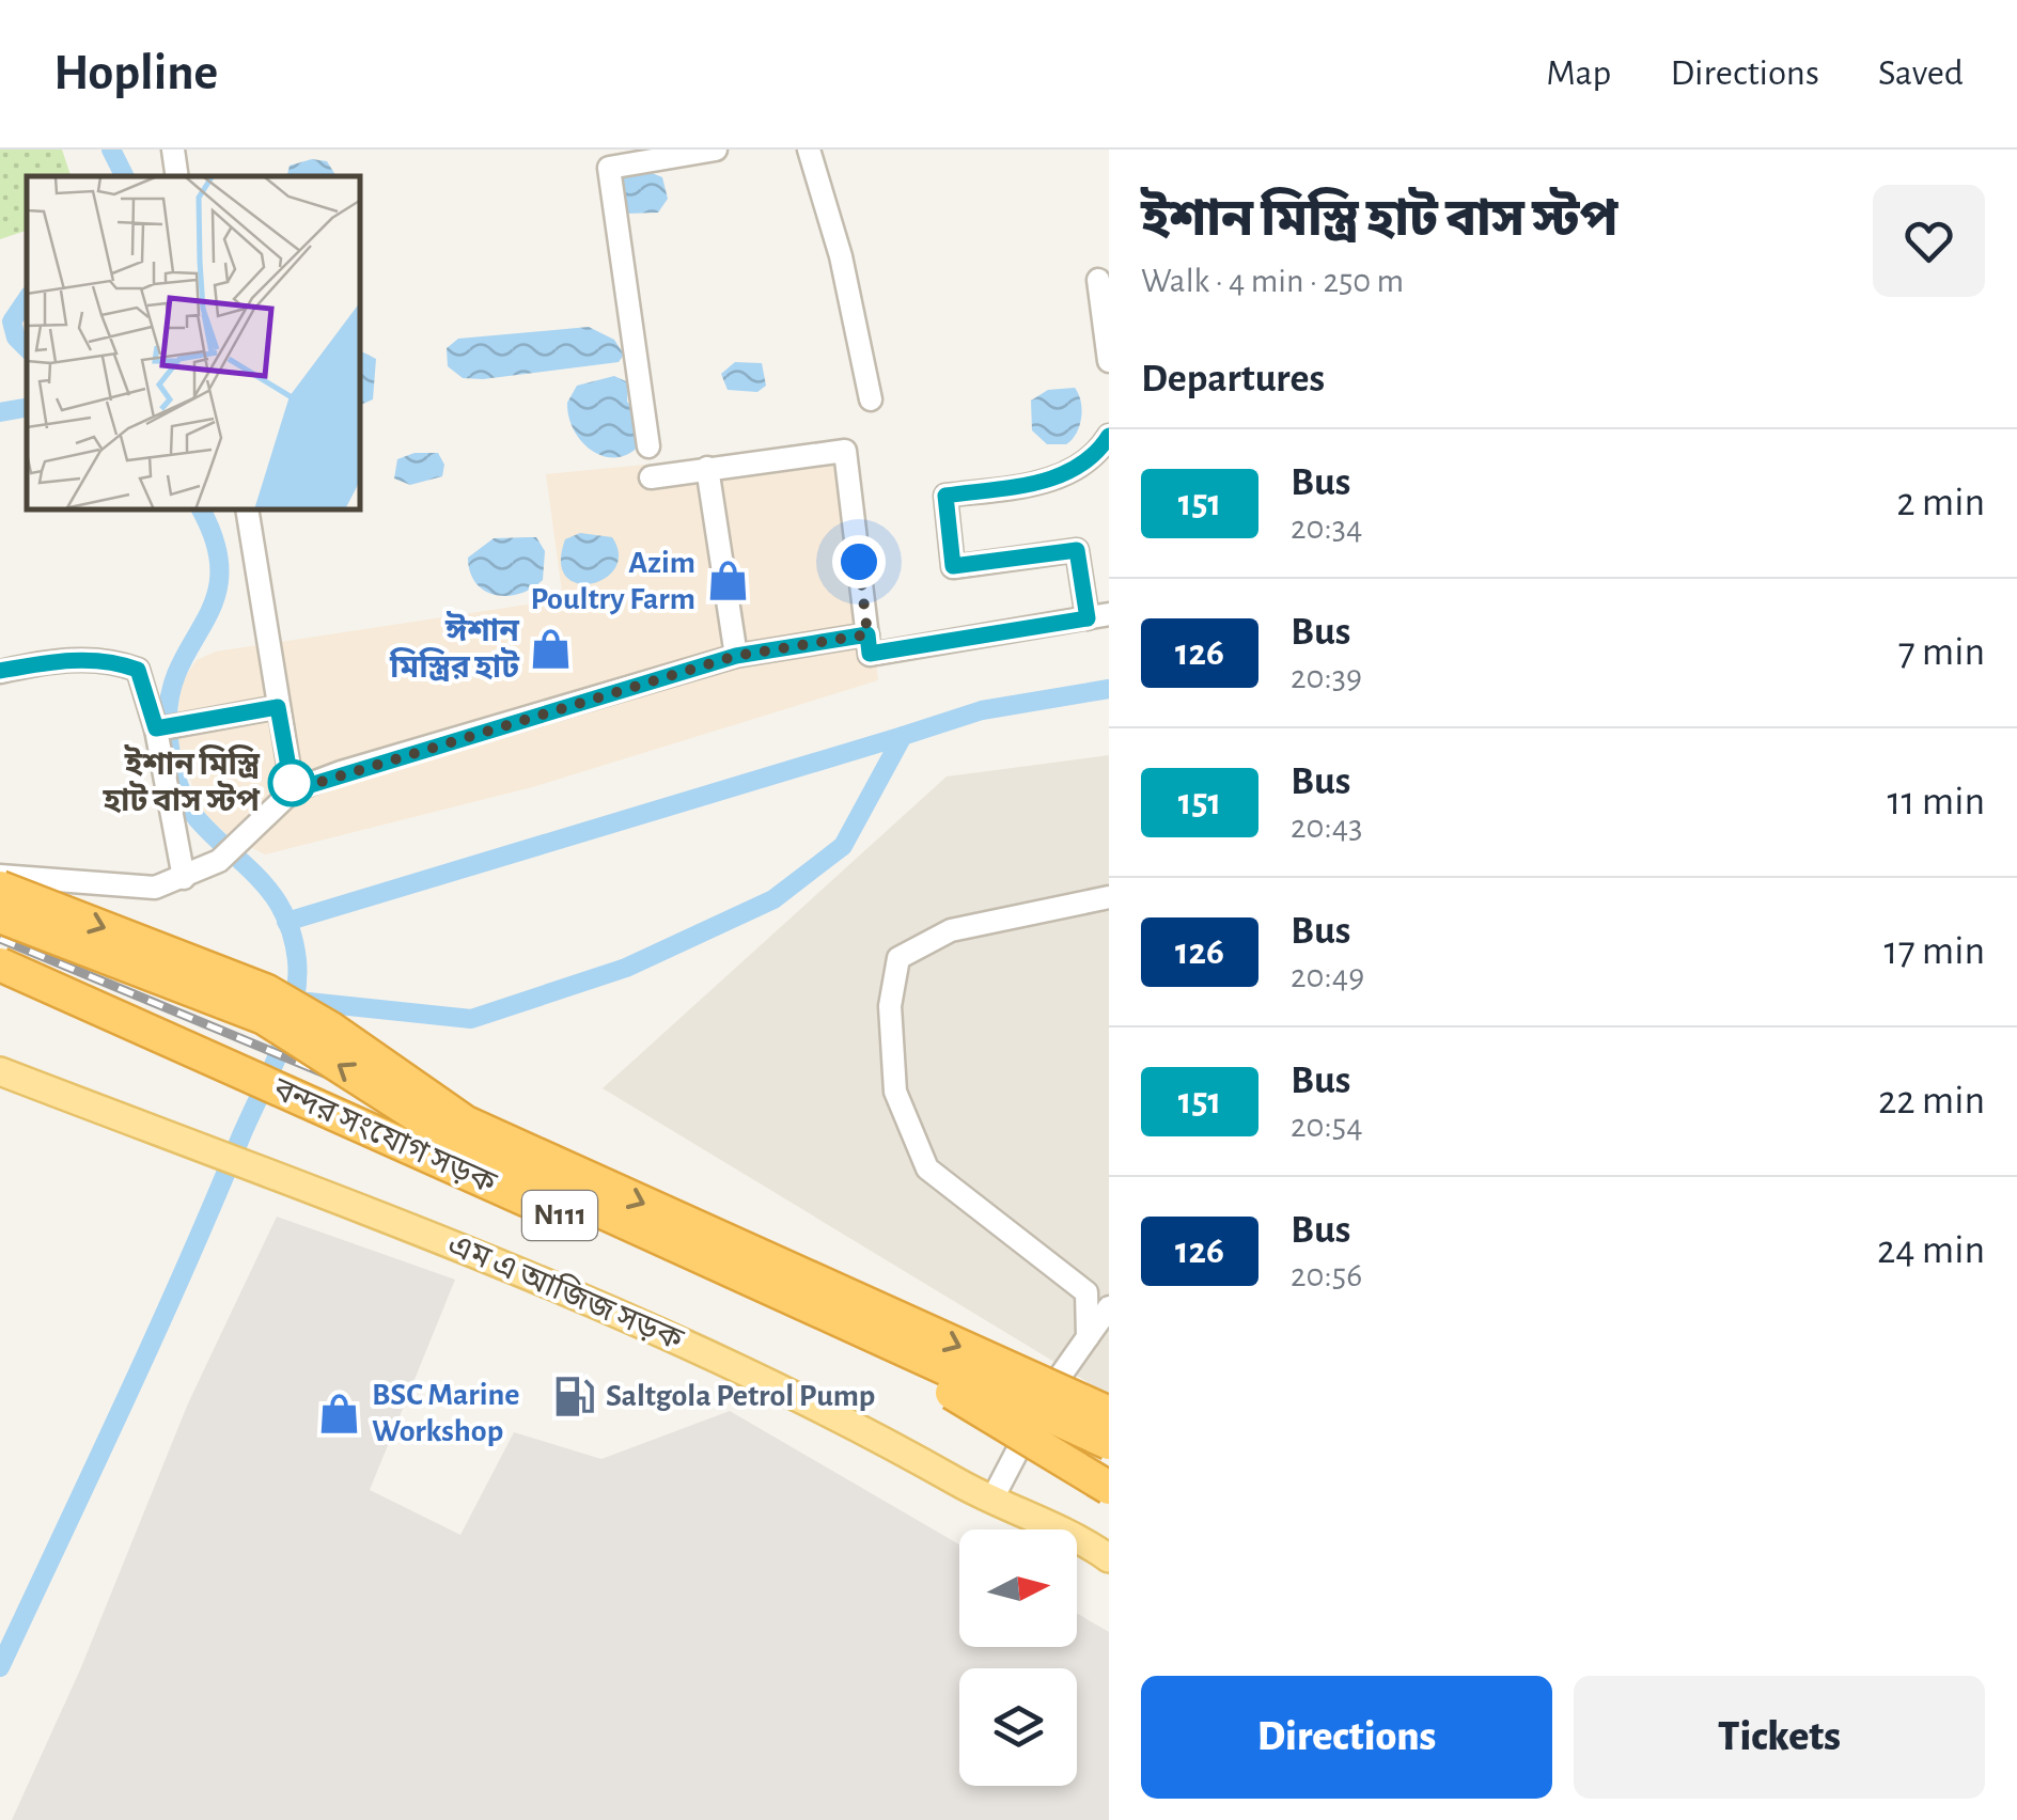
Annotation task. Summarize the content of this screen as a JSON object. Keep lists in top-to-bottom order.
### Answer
{
  "streets": {
    "highway": ["বন্দর সংযোগ সড়ক", "N111"],
    "main road": ["এম এ আজিজ সড়ক"]
  },
  "places": {
    "shop": ["Azim Poultry Farm", "ঈশান মিস্ত্রির হাট", "BSC Marine Workshop"],
    "other": ["ইশান মিস্ত্রি হাট বাস স্টপ"],
    "fuel station": ["Saltgola Petrol Pump"]
  },
  "lines": ["bus line 151"],
  "north": "right",
  "page": {
    "header": "Hopline",
    "nav": ["Map", "Directions", "Saved"],
    "heading": [
      ["ইশান মিস্ত্রি হাট বাস স্টপ", "Walk · 4 min · 250 m"],
      "Departures"
    ],
    "list": [
      {
        "mark": "151",
        "name": "Bus",
        "note": "20:34",
        "value": "2 min"
      },
      {
        "mark": "126",
        "name": "Bus",
        "note": "20:39",
        "value": "7 min"
      },
      {
        "mark": "151",
        "name": "Bus",
        "note": "20:43",
        "value": "11 min"
      },
      {
        "mark": "126",
        "name": "Bus",
        "note": "20:49",
        "value": "17 min"
      },
      {
        "mark": "151",
        "name": "Bus",
        "note": "20:54",
        "value": "22 min"
      },
      {
        "mark": "126",
        "name": "Bus",
        "note": "20:56",
        "value": "24 min"
      }
    ],
    "buttons": ["Directions", "Tickets"]
  }
}
